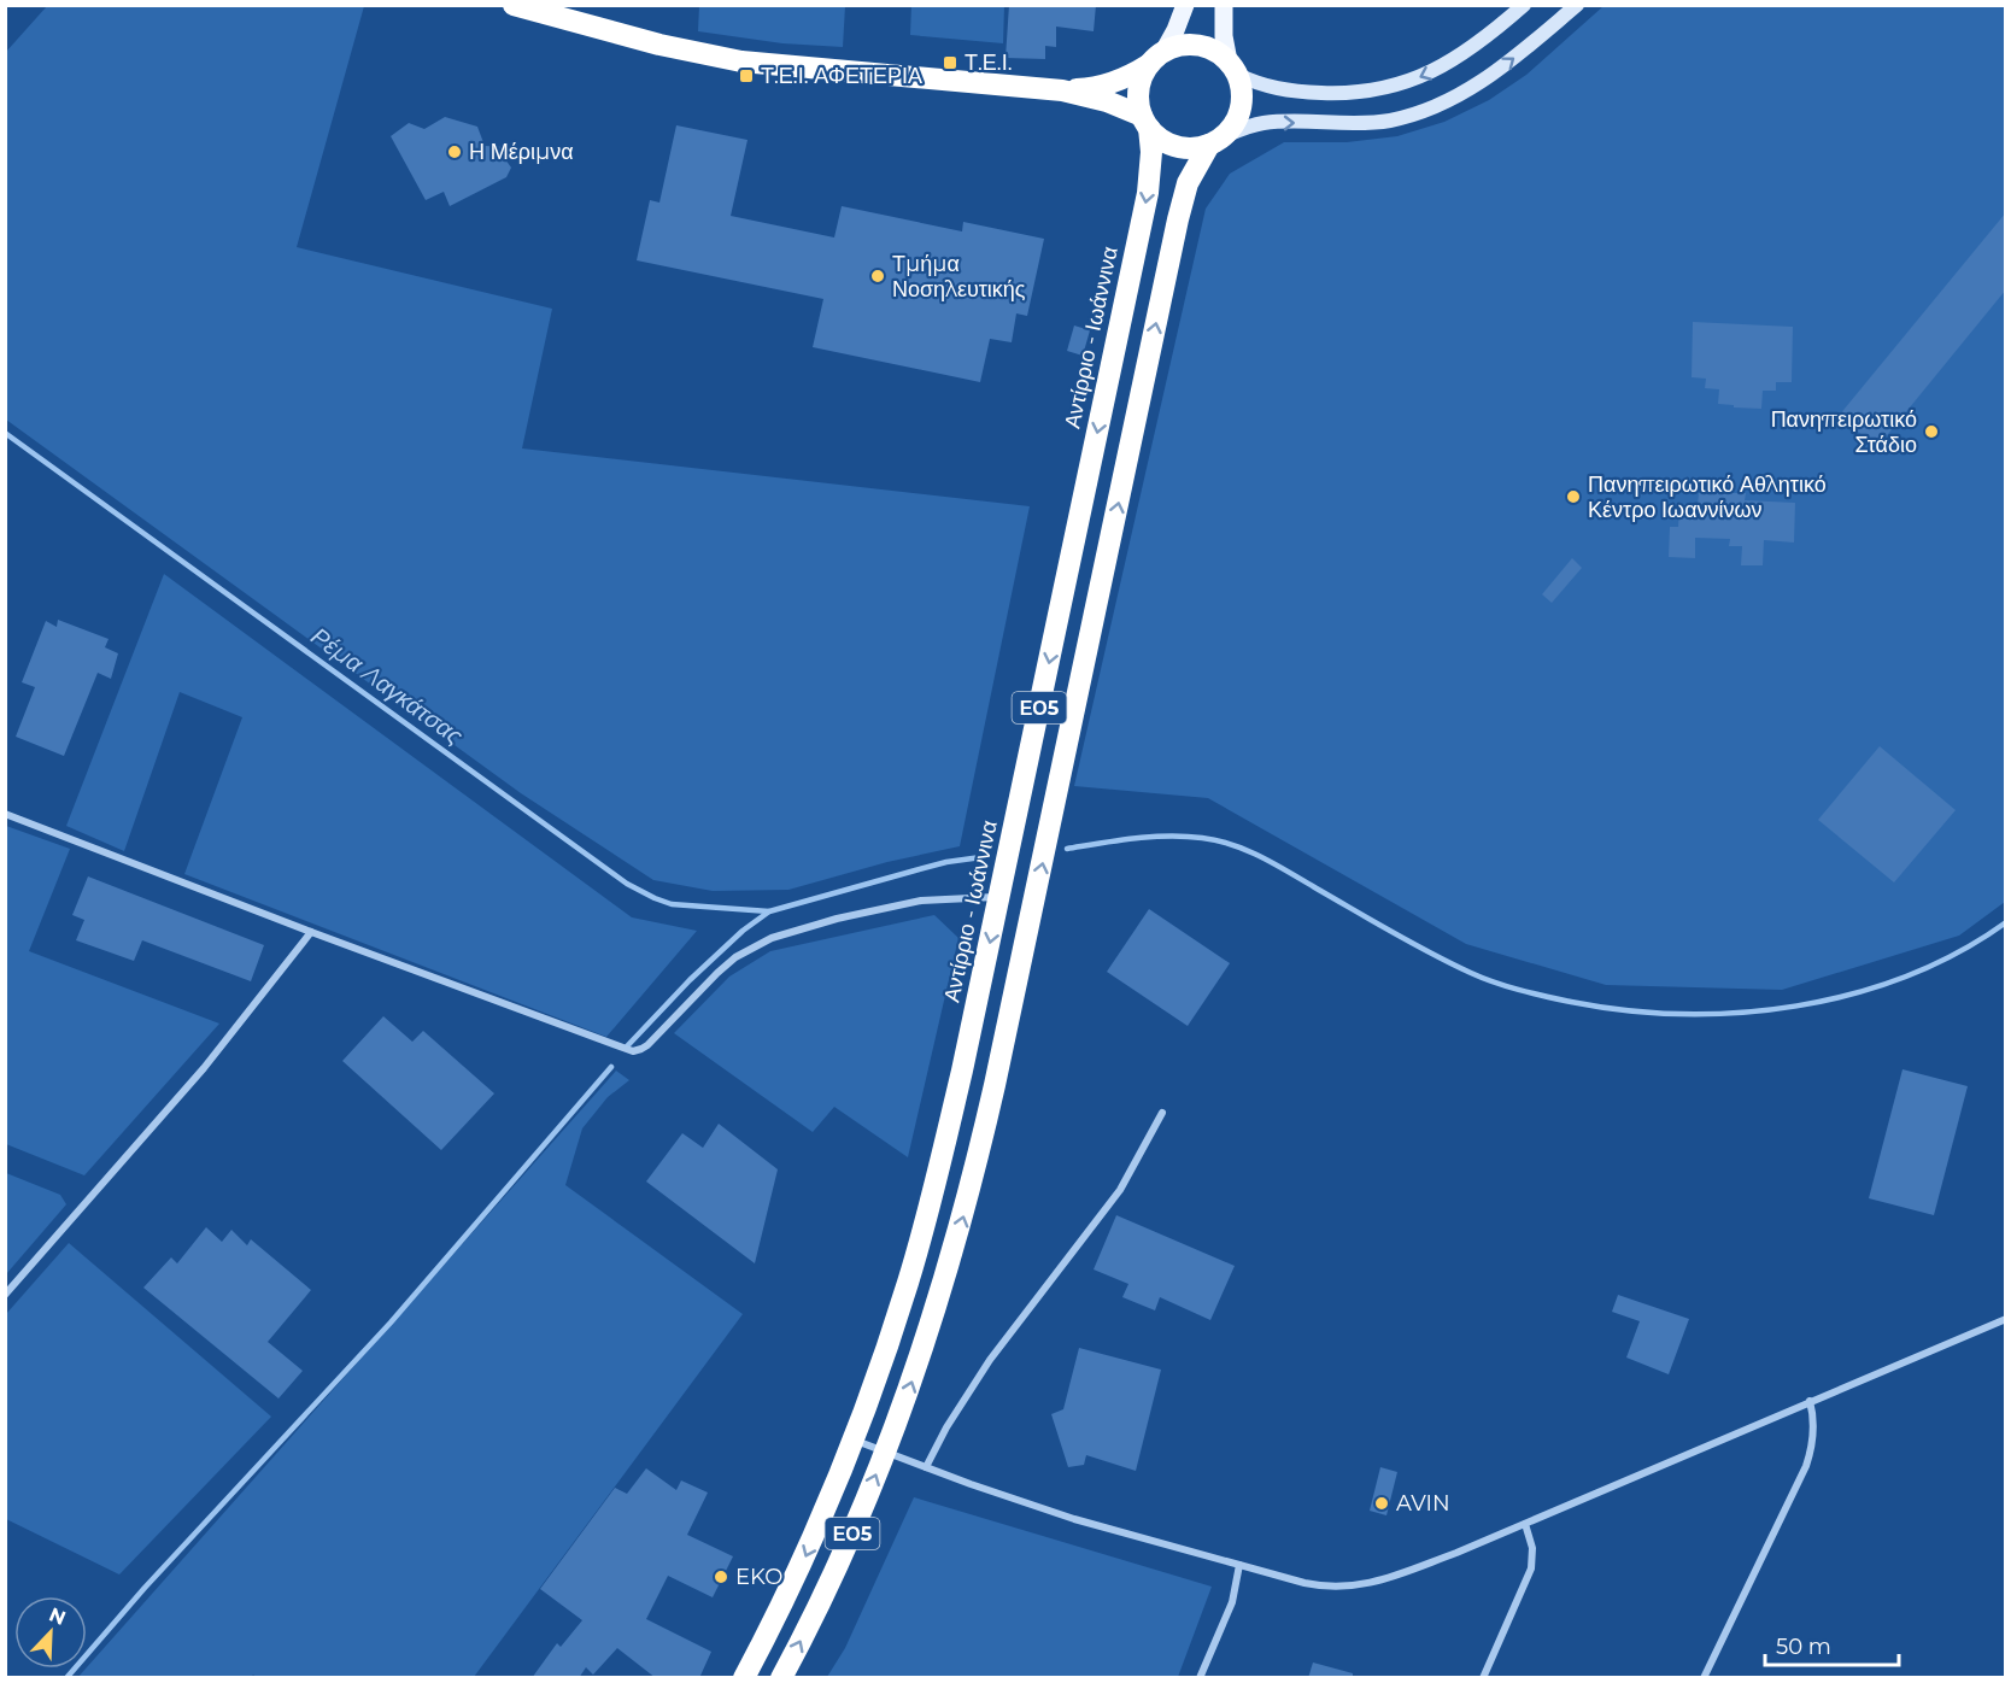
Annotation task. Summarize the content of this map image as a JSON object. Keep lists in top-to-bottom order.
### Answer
{
  "streets": {
    "highway": ["Αντίρριο - Ιωάννινα", "ΕΟ5"]
  },
  "crossings": [
    ["Αντίρριο - Ιωάννινα", "ΕΟ5"]
  ],
  "water": ["Ρέμα Λαγκάτσας"],
  "places": {
    "transit": ["Τ.Ε.Ι.", "Τ.Ε.Ι. ΑΦΕΤΕΡΙΑ"],
    "other": [
      "Η Μέριμνα",
      "Τμήμα Νοσηλευτικής",
      "Πανηπειρωτικό Στάδιο",
      "Πανηπειρωτικό Αθλητικό Κέντρο Ιωαννίνων",
      "AVIN",
      "EKO"
    ]
  },
  "scale_bar": "50 m",
  "north": "top right"
}
